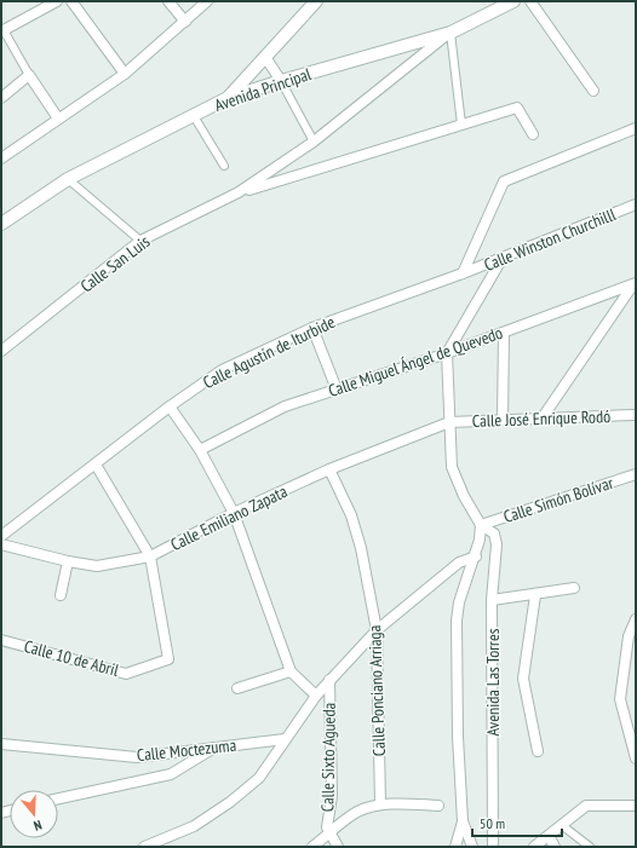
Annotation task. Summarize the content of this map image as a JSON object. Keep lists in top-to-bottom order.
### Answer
{
  "streets": {
    "street": [
      "Avenida Principal",
      "Calle Winston Churchilll",
      "Calle San Luis",
      "Calle Agustín de Iturbide",
      "Calle Miguel Ángel de Quevedo",
      "Calle José Enrique Rodó",
      "Calle Simón Bolívar",
      "Calle Emiliano Zapata",
      "Calle 10 de Abril",
      "Avenida Las Torres",
      "Calle Ponciano Arriaga",
      "Calle Moctezuma",
      "Calle Sixto Agueda"
    ]
  },
  "crossings": [
    ["Avenida Principal", "Calle San Luis"],
    ["Calle Winston Churchilll", "Calle Agustín de Iturbide"],
    ["Calle Miguel Ángel de Quevedo", "Avenida Las Torres"],
    ["Calle José Enrique Rodó", "Calle Emiliano Zapata"],
    ["Calle José Enrique Rodó", "Avenida Las Torres"],
    ["Calle Simón Bolívar", "Avenida Las Torres"],
    ["Calle Emiliano Zapata", "Calle 10 de Abril"],
    ["Calle Emiliano Zapata", "Avenida Las Torres"],
    ["Calle Emiliano Zapata", "Calle Ponciano Arriaga"]
  ],
  "scale_bar": "50 m",
  "north": "bottom"
}
